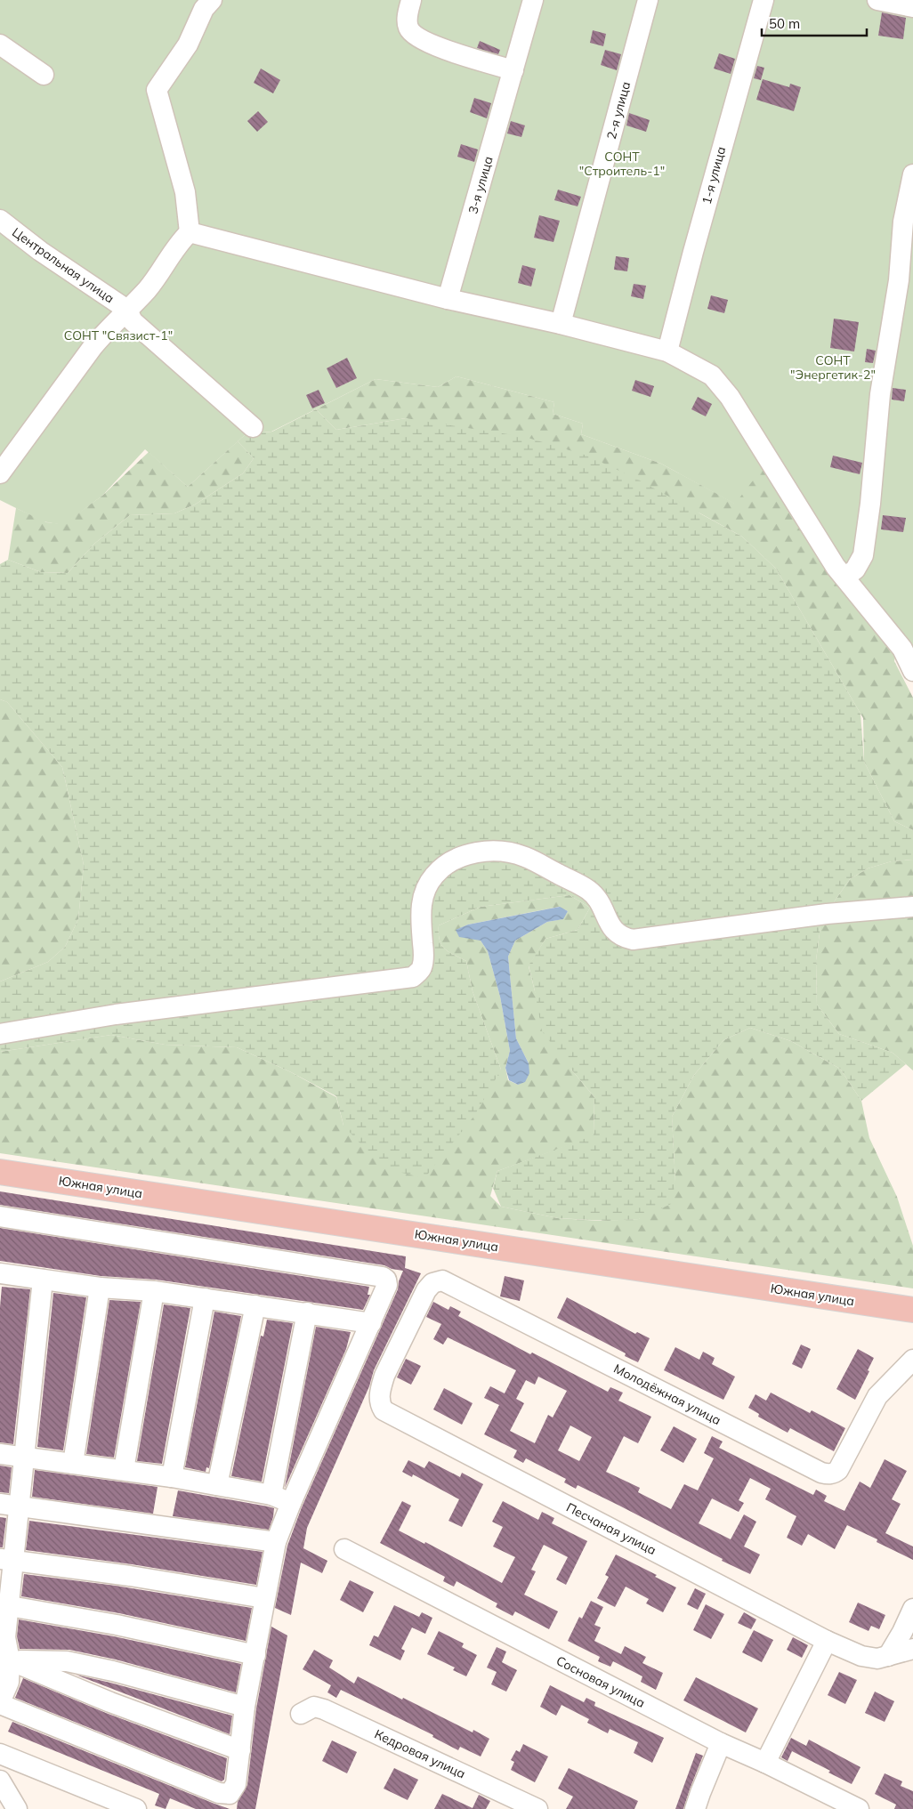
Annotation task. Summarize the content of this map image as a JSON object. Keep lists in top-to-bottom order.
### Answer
{
  "streets": {
    "main road": ["Южная улица"],
    "street": [
      "2-я улица",
      "1-я улица",
      "3-я улица",
      "Центральная улица",
      "Молодёжная улица",
      "Песчаная улица",
      "Сосновая улица",
      "Кедровая улица"
    ]
  },
  "crossings": [
    ["Молодёжная улица", "Песчаная улица"]
  ],
  "parks": ["СОНТ \"Строитель-1\"", "СОНТ \"Связист-1\"", "СОНТ \"Энергетик-2\""],
  "scale_bar": "50 m"
}
